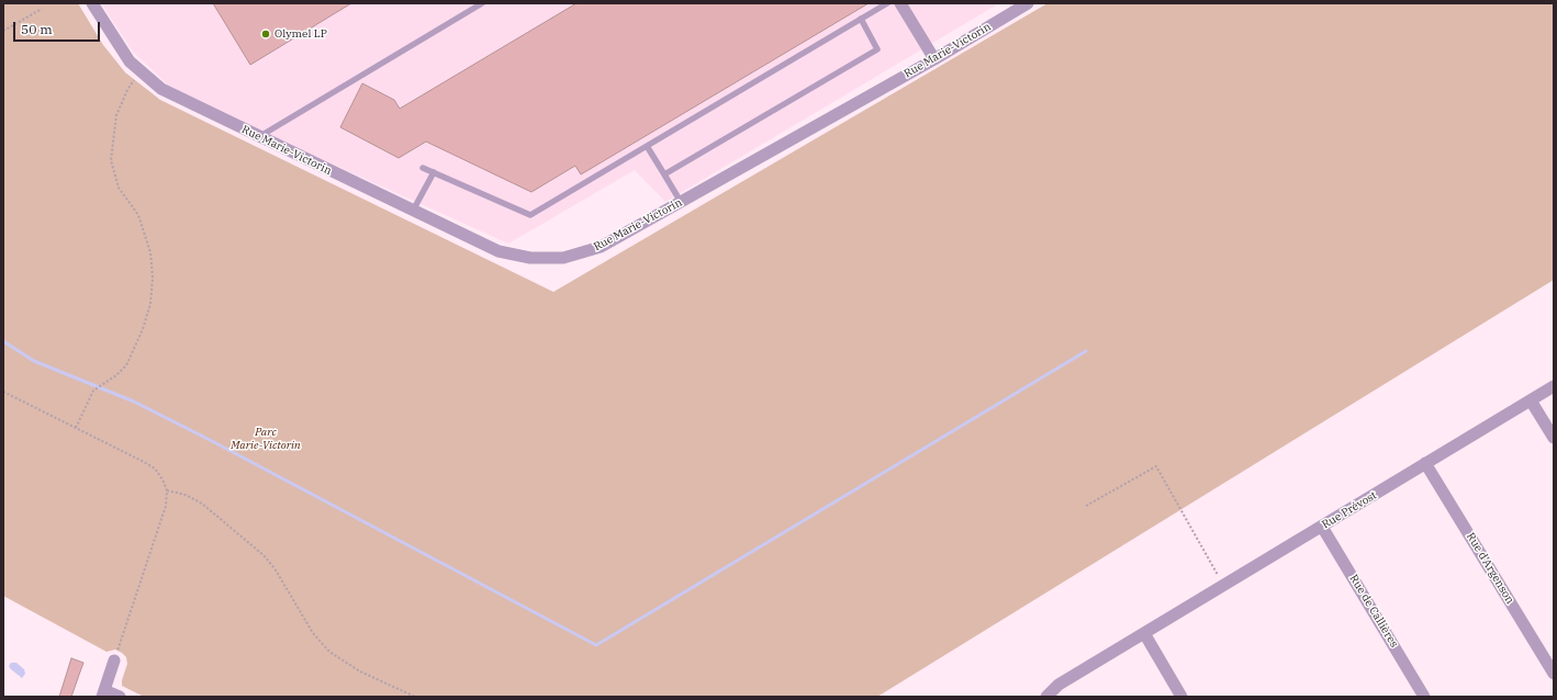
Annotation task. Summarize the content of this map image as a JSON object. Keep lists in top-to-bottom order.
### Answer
{
  "streets": {
    "street": [
      "Rue Marie-Victorin",
      "Rue Prévost",
      "Rue d'Argenson",
      "Rue de Callières"
    ]
  },
  "crossings": [
    ["Rue Prévost", "Rue d'Argenson"],
    ["Rue Prévost", "Rue de Callières"]
  ],
  "parks": ["Parc Marie-Victorin"],
  "places": ["Olymel LP"],
  "scale_bar": "50 m"
}
